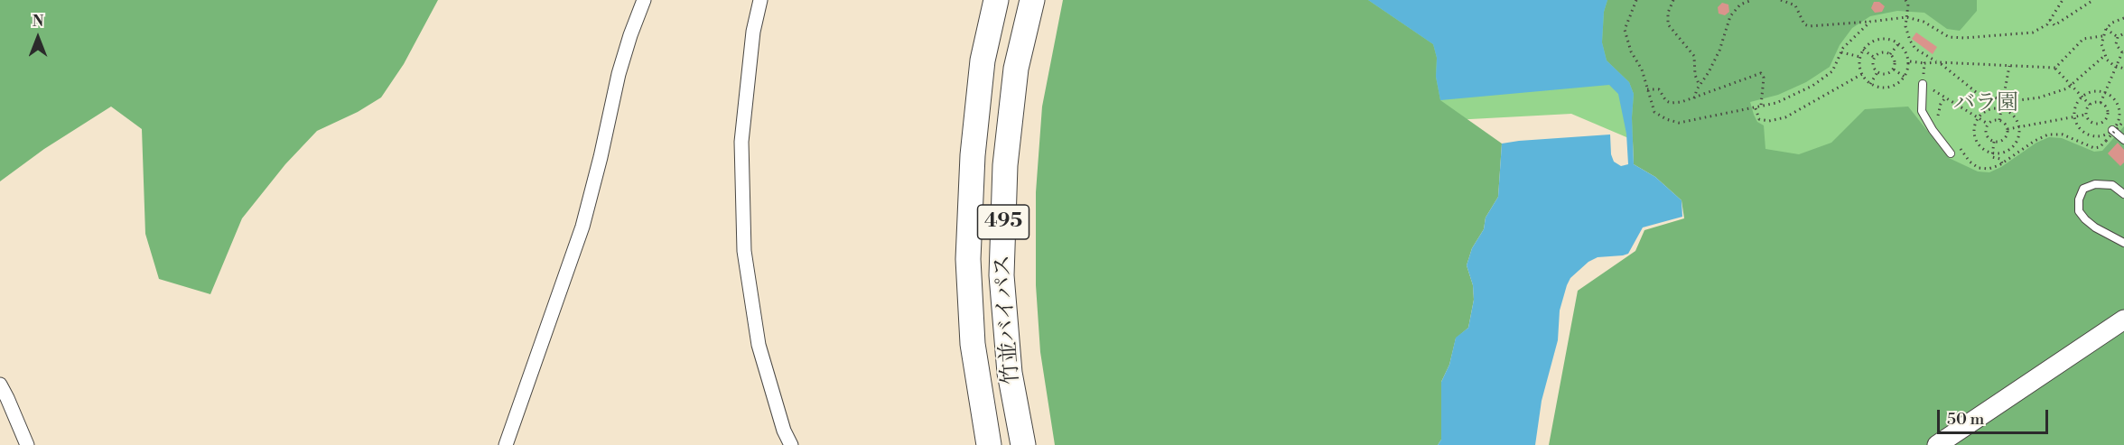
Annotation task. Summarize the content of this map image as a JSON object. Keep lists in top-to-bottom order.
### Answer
{
  "streets": {
    "highway": ["495", "竹並バイパス"]
  },
  "parks": ["バラ園"],
  "scale_bar": "50 m",
  "north": "top"
}
